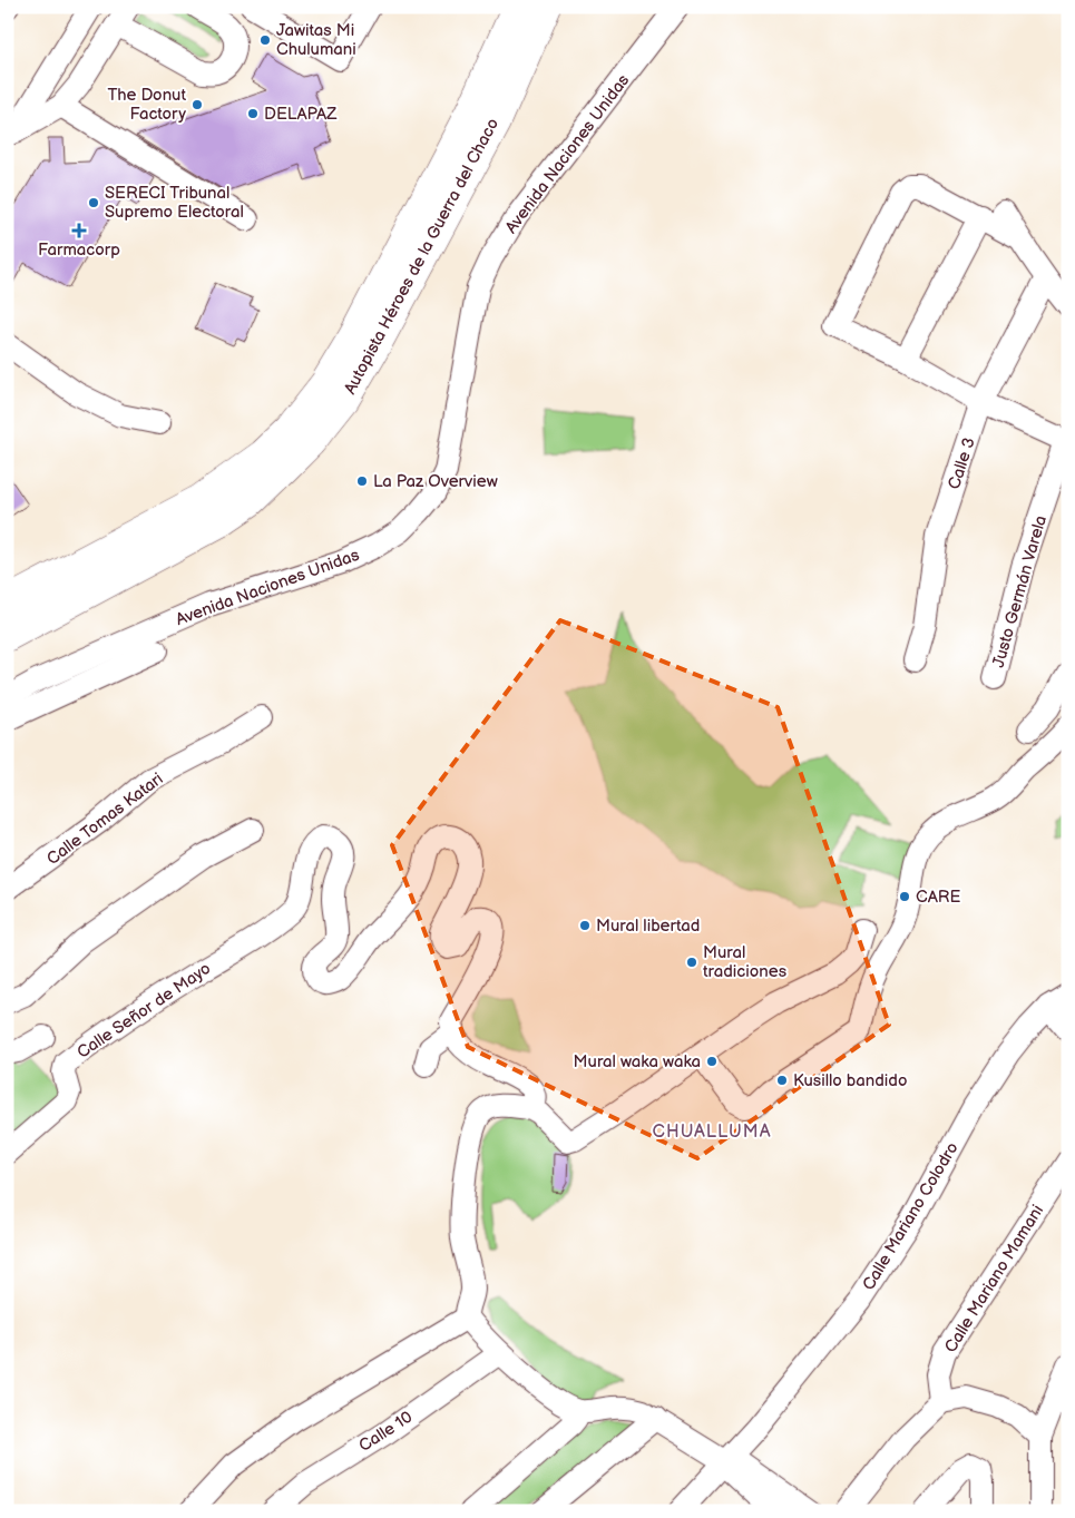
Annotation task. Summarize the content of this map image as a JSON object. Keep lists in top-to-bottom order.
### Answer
{
  "streets": {
    "highway": ["Autopista Héroes de la Guerra del Chaco"],
    "street": [
      "Avenida Naciones Unidas",
      "Calle 3",
      "Justo Germán Varela",
      "Calle Tomas Katari",
      "Calle Señor de Mayo",
      "Calle Mariano Colodro",
      "Calle Mariano Mamani",
      "Calle 10"
    ]
  },
  "districts": ["CHUALLUMA"],
  "places": {
    "other": [
      "Jawitas Mi Chulumani",
      "The Donut Factory",
      "DELAPAZ",
      "SERECI Tribunal Supremo Electoral",
      "La Paz Overview",
      "CARE",
      "Mural libertad",
      "Mural tradiciones",
      "Mural waka waka",
      "Kusillo bandido"
    ],
    "health": ["Farmacorp"]
  }
}
